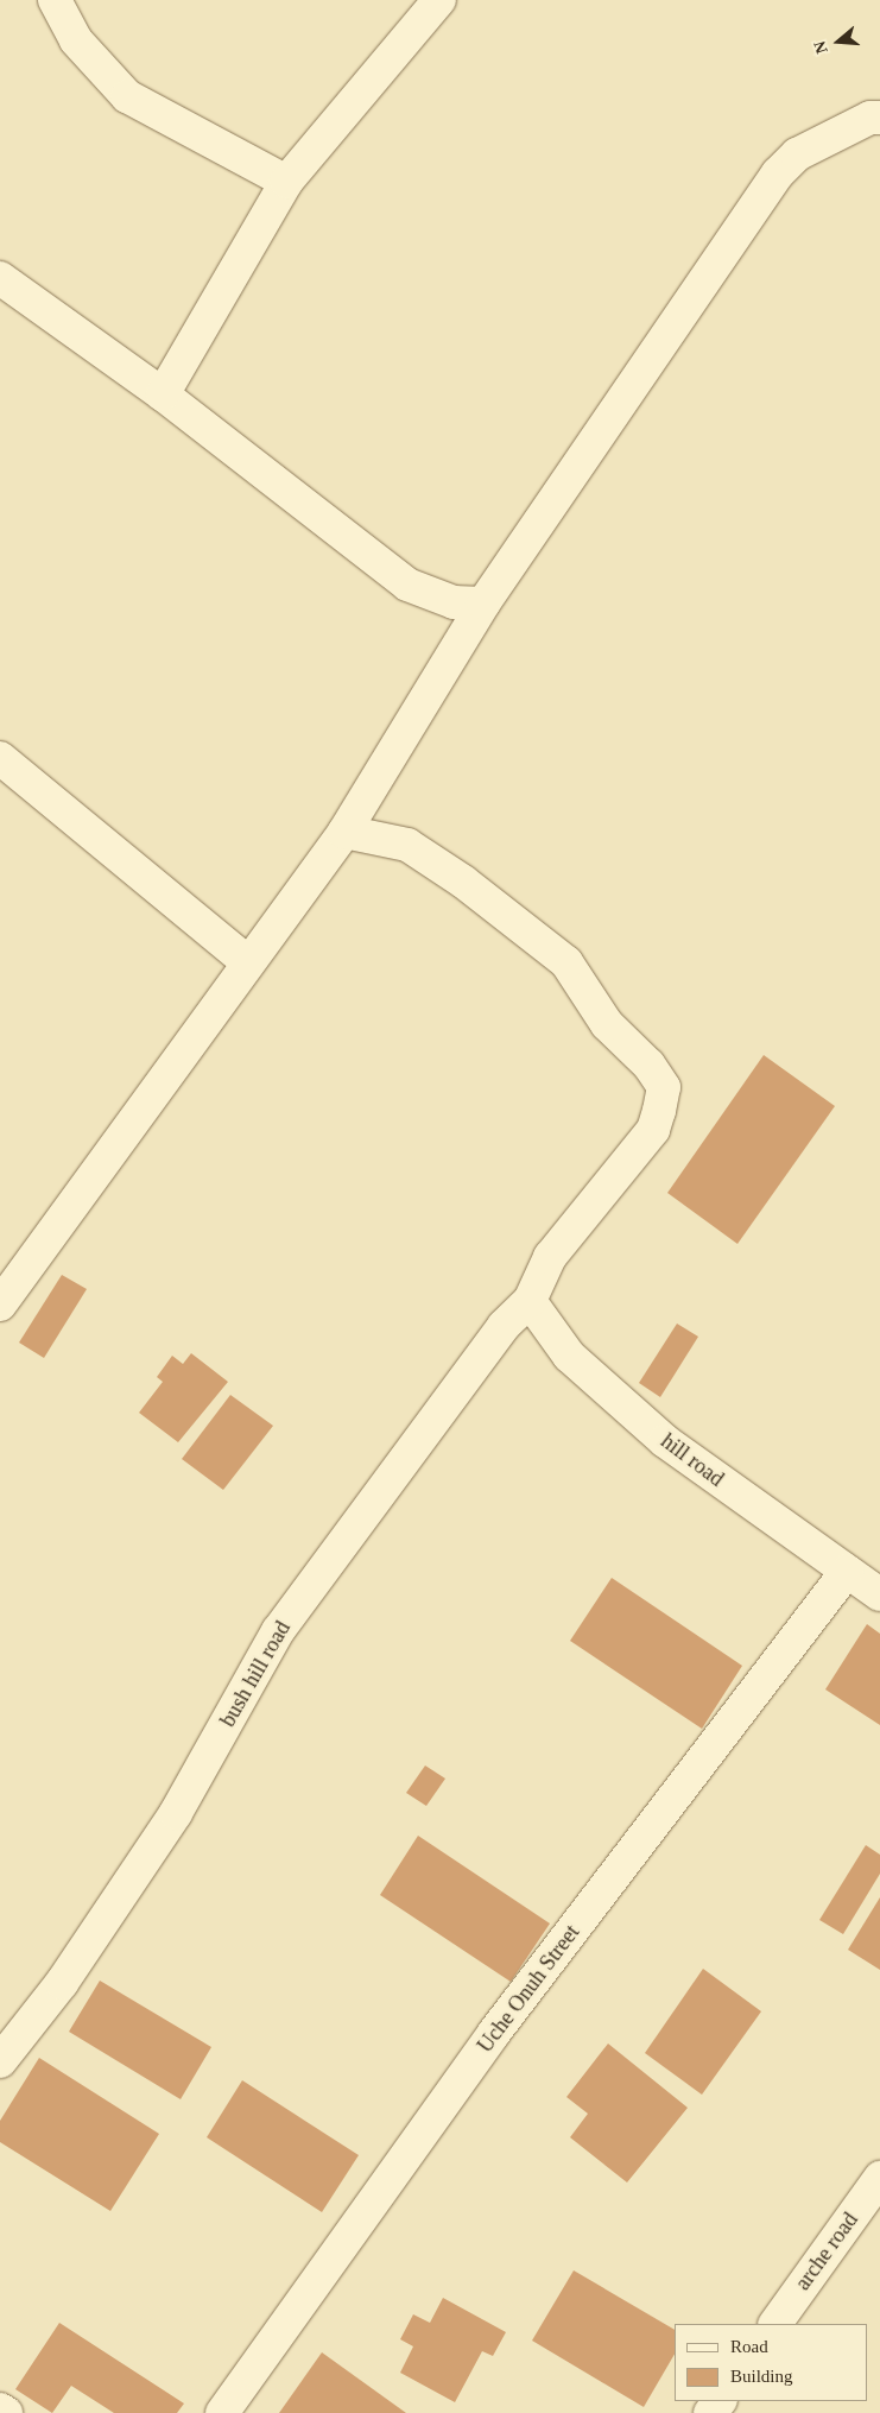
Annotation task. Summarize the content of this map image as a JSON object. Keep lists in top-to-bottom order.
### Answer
{
  "streets": {
    "street": [
      "hill road",
      "bush hill road",
      "Uche Onuh Street",
      "arche road"
    ]
  },
  "crossings": [
    ["hill road", "bush hill road"],
    ["hill road", "Uche Onuh Street"]
  ],
  "legend": ["Road", "Building"],
  "north": "left"
}
